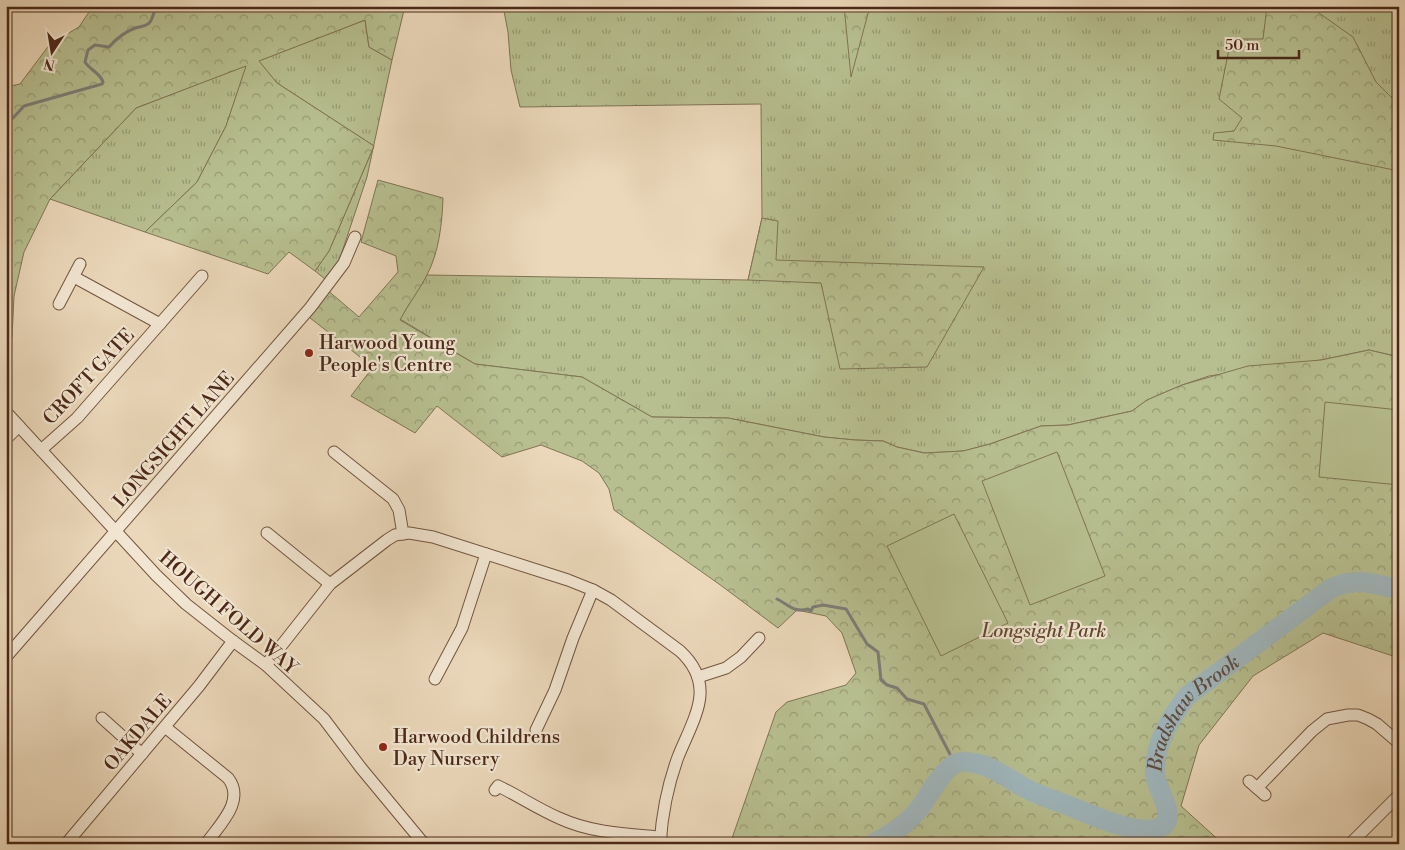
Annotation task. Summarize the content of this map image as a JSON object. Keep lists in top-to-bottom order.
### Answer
{
  "streets": {
    "street": [
      "CROFT GATE",
      "LONGSIGHT LANE",
      "HOUGH FOLD WAY",
      "OAKDALE"
    ]
  },
  "crossings": [
    ["CROFT GATE", "HOUGH FOLD WAY"],
    ["LONGSIGHT LANE", "HOUGH FOLD WAY"],
    ["HOUGH FOLD WAY", "OAKDALE"]
  ],
  "water": ["Bradshaw Brook"],
  "parks": ["Longsight Park"],
  "places": ["Harwood Young People's Centre", "Harwood Childrens Day Nursery"],
  "scale_bar": "50 m",
  "north": "bottom"
}
